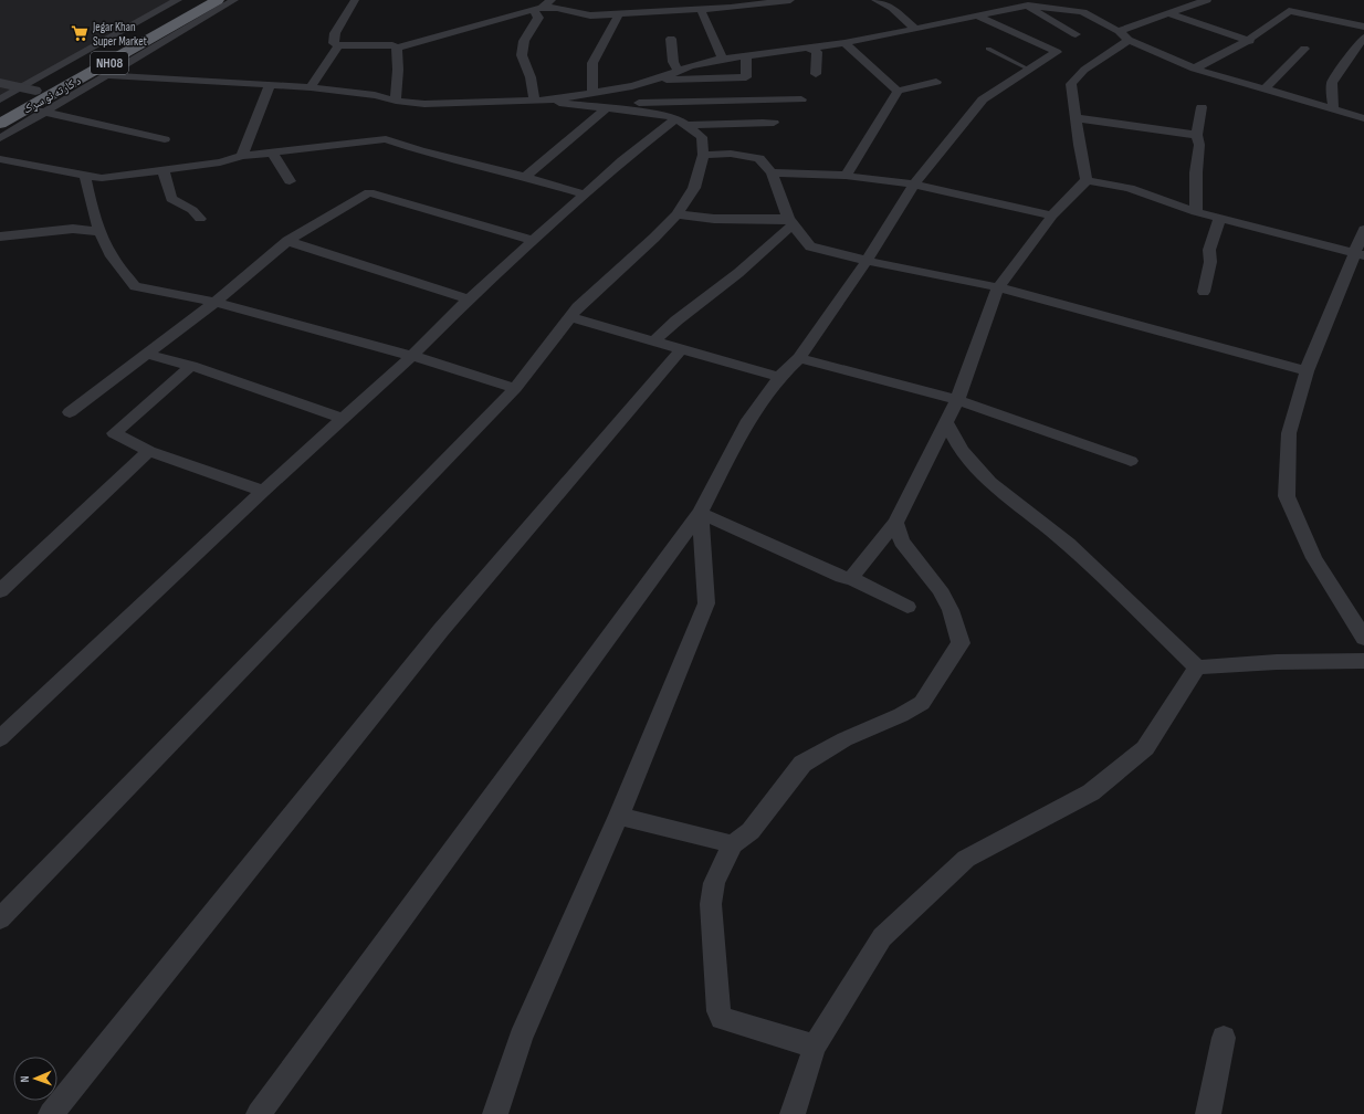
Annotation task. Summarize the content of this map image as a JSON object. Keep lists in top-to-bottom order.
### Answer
{
  "streets": {
    "highway": ["NH08", "د کارته نو سړک"]
  },
  "places": {
    "supermarket": ["Jegar Khan Super Market"]
  },
  "north": "left"
}
